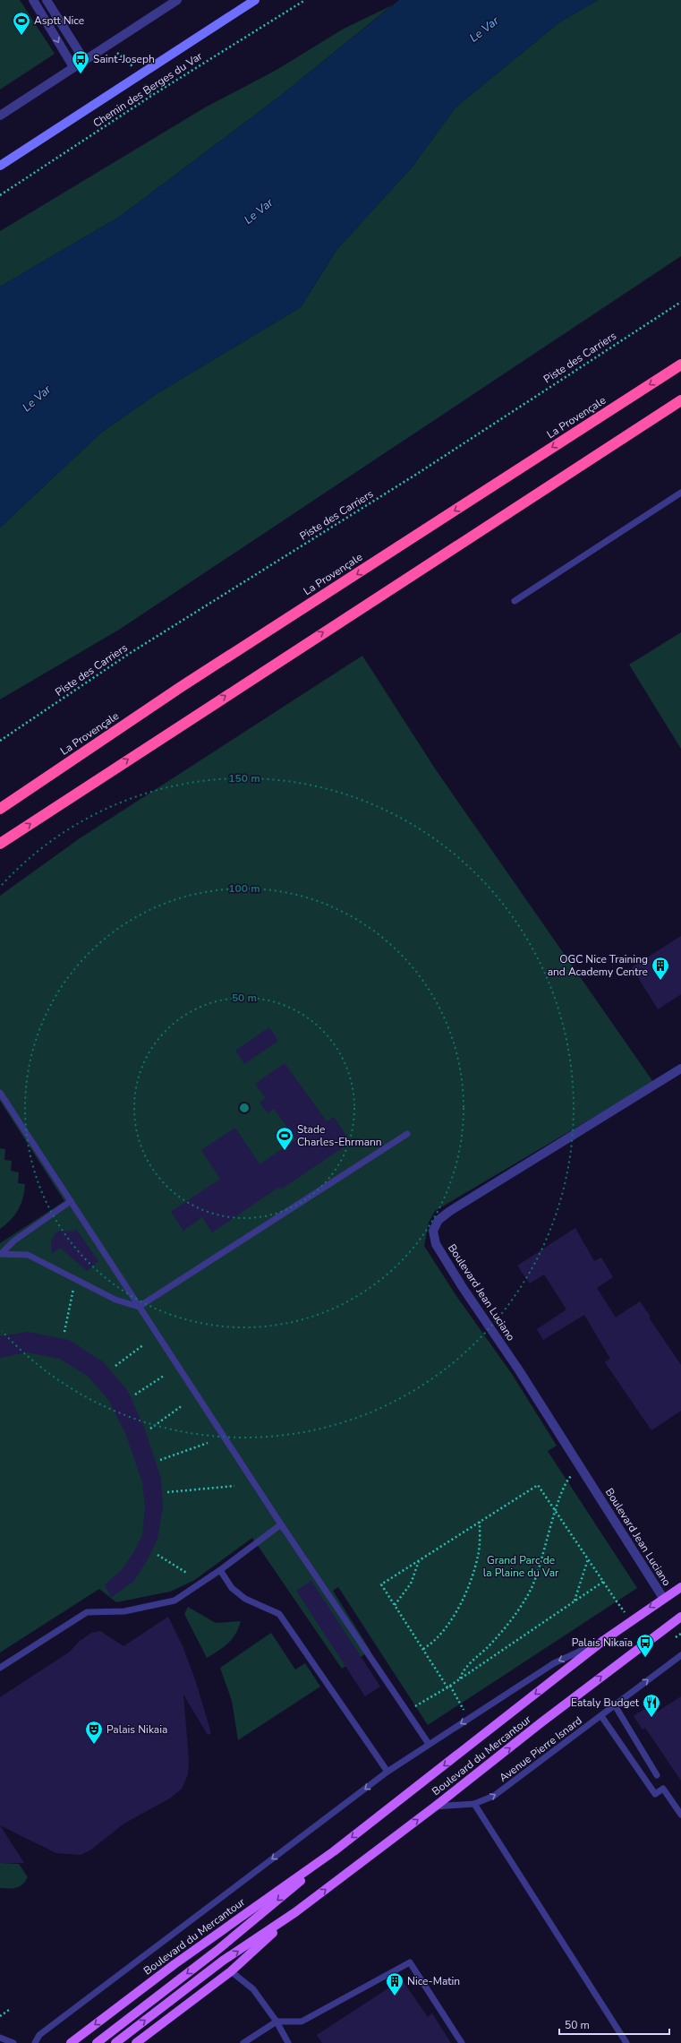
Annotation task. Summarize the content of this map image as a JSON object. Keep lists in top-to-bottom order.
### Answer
{
  "streets": {
    "highway": ["La Provençale"],
    "main road": ["Boulevard du Mercantour"],
    "street": ["Boulevard Jean Luciano"],
    "lane": ["Avenue Pierre Isnard"],
    "path": ["Chemin des Berges du Var", "Piste des Carriers"]
  },
  "crossings": [
    ["Boulevard Jean Luciano", "Boulevard du Mercantour"],
    ["Avenue Pierre Isnard", "Boulevard du Mercantour"]
  ],
  "one_way": ["Avenue Pierre Isnard"],
  "water": ["Le Var"],
  "parks": ["Grand Parc de la Plaine du Var"],
  "places": {
    "sports": ["Asptt Nice", "Stade Charles-Ehrmann"],
    "bus stop": ["Saint-Joseph", "Palais Nikaïa"],
    "building": ["OGC Nice Training and Academy Centre", "Nice-Matin"],
    "restaurant": ["Eataly Budget"],
    "theatre": ["Palais Nikaia"]
  },
  "scale_bar": "50 m",
  "rings": ["150 m", "100 m", "50 m"]
}
